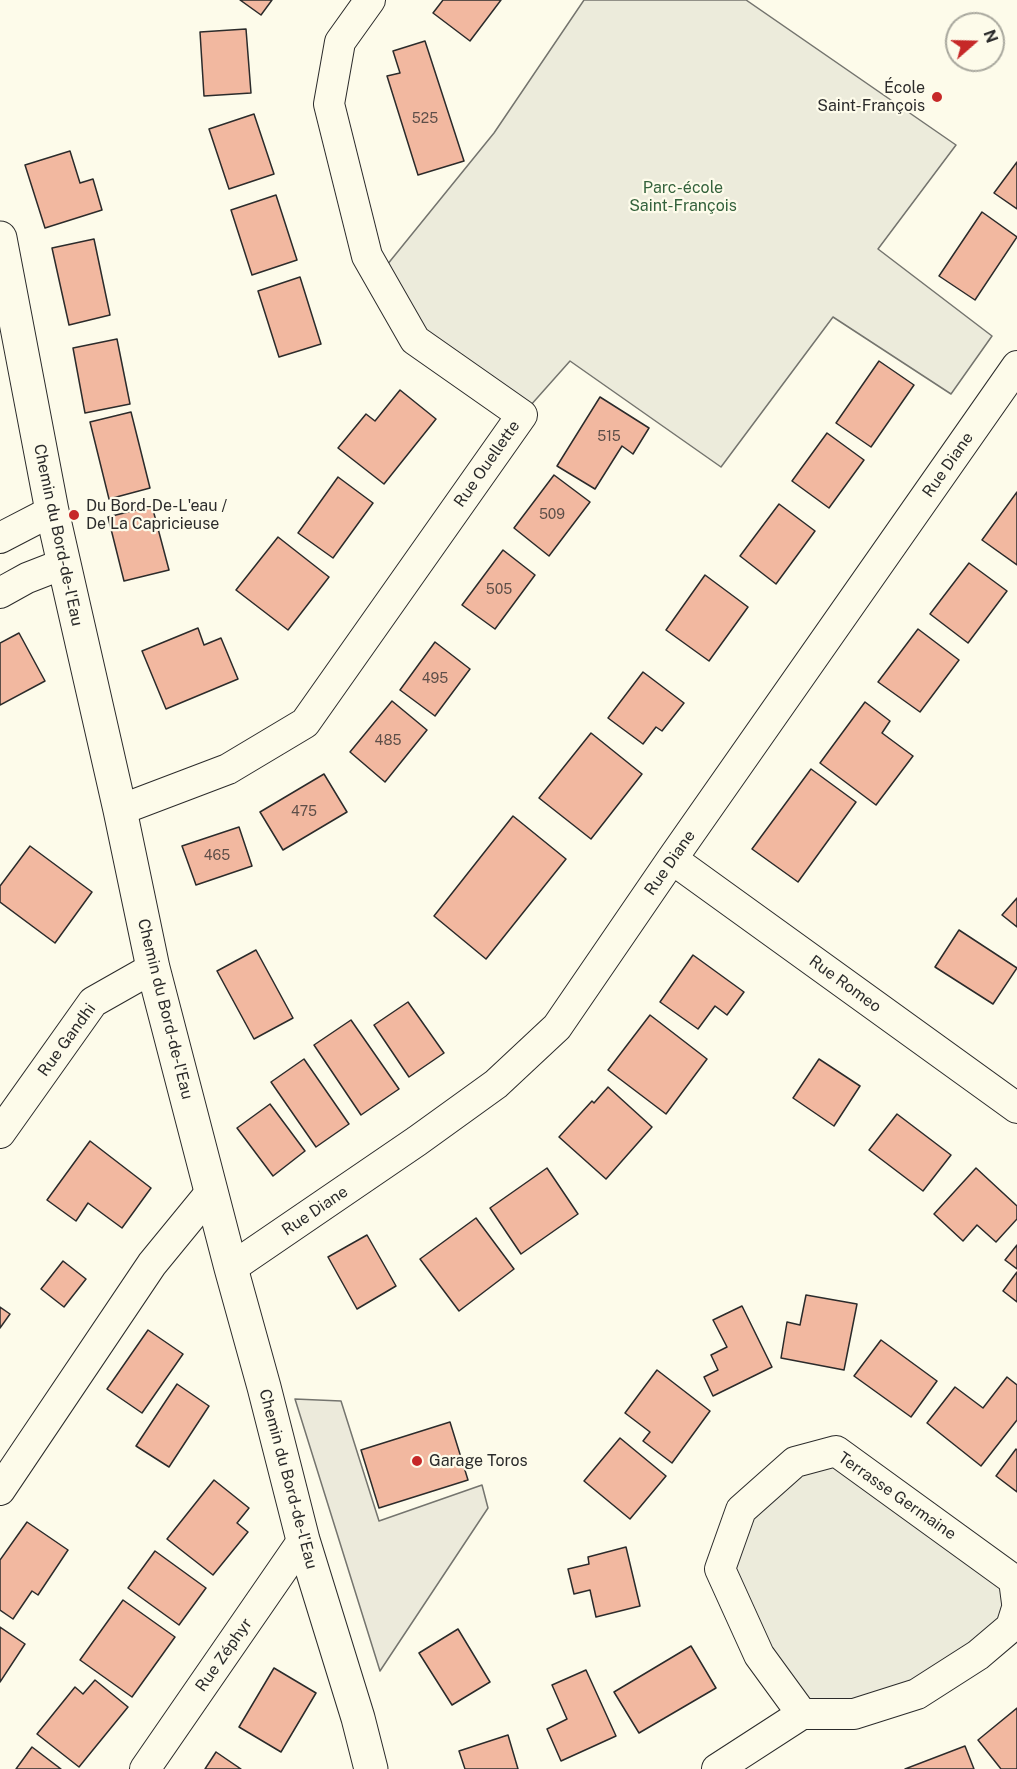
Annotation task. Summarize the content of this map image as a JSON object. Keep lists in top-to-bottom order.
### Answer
{
  "streets": {
    "street": [
      "Rue Ouellette",
      "Rue Diane",
      "Chemin du Bord-de-l'Eau",
      "Rue Romeo",
      "Rue Gandhi",
      "Terrasse Germaine",
      "Rue Zéphyr"
    ]
  },
  "crossings": [
    ["Rue Ouellette", "Chemin du Bord-de-l'Eau"],
    ["Rue Diane", "Chemin du Bord-de-l'Eau"],
    ["Rue Diane", "Rue Romeo"],
    ["Chemin du Bord-de-l'Eau", "Rue Gandhi"],
    ["Chemin du Bord-de-l'Eau", "Rue Zéphyr"]
  ],
  "parks": ["Parc-école Saint-François"],
  "places": ["École Saint-François", "Du Bord-De-L'eau / De La Capricieuse", "Garage Toros"],
  "house_numbers": [
    "525",
    "515",
    "509",
    "505",
    "495",
    "485",
    "475",
    "465"
  ],
  "north": "right"
}
